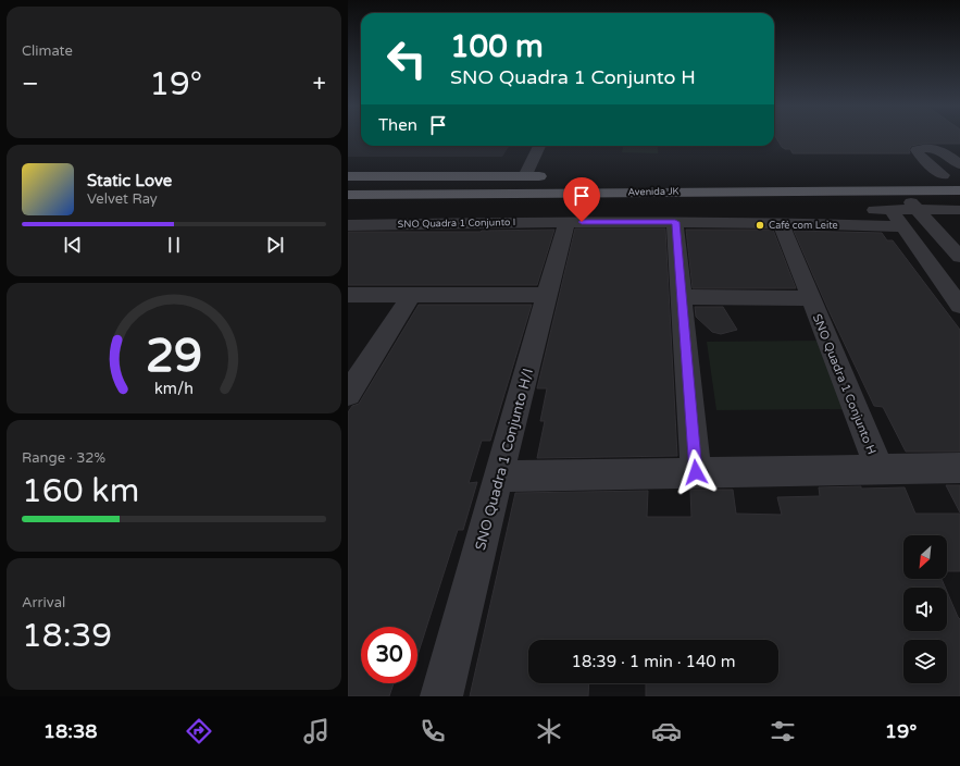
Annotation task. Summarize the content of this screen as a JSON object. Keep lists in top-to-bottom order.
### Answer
{
  "streets": {
    "main road": ["Avenida JK"],
    "street": ["SNO Quadra 1 Conjunto I", "SNO Quadra 1 Conjunto H", "SNO Quadra 1 Conjunto H/I"]
  },
  "crossings": [
    ["SNO Quadra 1 Conjunto I", "SNO Quadra 1 Conjunto H/I"],
    ["SNO Quadra 1 Conjunto H", "SNO Quadra 1 Conjunto H/I"]
  ],
  "places": ["Café com Leite"],
  "north": "bottom left",
  "page": {
    "tile": [
      "Climate",
      ["Range · 32%", "160 km"],
      ["Arrival", "18:39"]
    ],
    "turn": ["100 m", "SNO Quadra 1 Conjunto H"],
    "heat": ["−", "19°", "+"],
    "then": "Then",
    "song": ["Static Love", "Velvet Ray"],
    "limit": "30",
    "trip": "18:39 · 1 min · 140 m",
    "tabs": ["18:38", "19°"],
    "gauge": ["29", "km/h"]
  }
}
